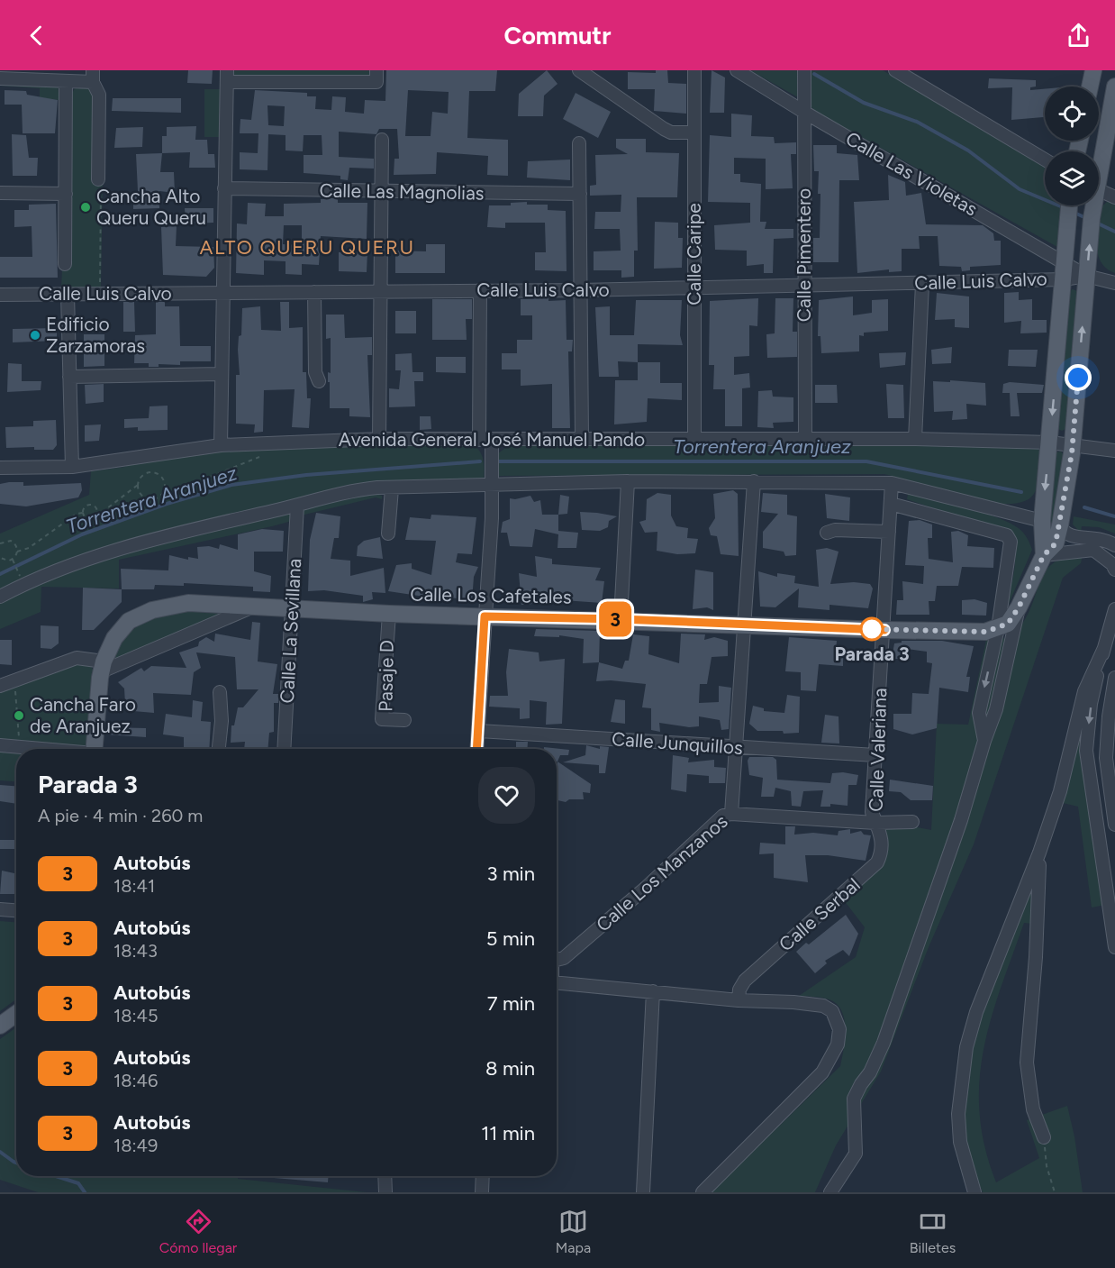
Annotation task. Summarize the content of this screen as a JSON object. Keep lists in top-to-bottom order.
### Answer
{
  "streets": {
    "main road": ["Calle Los Cafetales"],
    "street": [
      "Calle Las Violetas",
      "Calle Las Magnolias",
      "Calle Caripe",
      "Calle Pimentero",
      "Calle Luis Calvo",
      "Avenida General José Manuel Pando",
      "Calle La Sevillana",
      "Pasaje D",
      "Calle Junquillos",
      "Calle Valeriana",
      "Calle Los Manzanos",
      "Calle Serbal"
    ]
  },
  "crossings": [
    ["Calle Las Violetas", "Calle Pimentero"],
    ["Calle Las Violetas", "Calle Luis Calvo"],
    ["Calle Caripe", "Calle Luis Calvo"],
    ["Calle Caripe", "Avenida General José Manuel Pando"],
    ["Calle Pimentero", "Calle Luis Calvo"],
    ["Calle Pimentero", "Avenida General José Manuel Pando"],
    ["Calle Los Cafetales", "Calle La Sevillana"],
    ["Calle Los Cafetales", "Pasaje D"],
    ["Calle Los Cafetales", "Calle Valeriana"],
    ["Calle Junquillos", "Calle Valeriana"],
    ["Calle Valeriana", "Calle Los Manzanos"],
    ["Calle Valeriana", "Calle Serbal"],
    ["Calle Los Manzanos", "Calle Serbal"]
  ],
  "districts": ["ALTO QUERU QUERU"],
  "water": ["Torrentera Aranjuez"],
  "places": [
    "Cancha Alto Queru Queru",
    "Edificio Zarzamoras",
    "Parada 3",
    "Cancha Faro de Aranjuez"
  ],
  "lines": ["bus line 3"],
  "page": {
    "header": "Commutr",
    "on_map": "3",
    "heading": ["Parada 3", "A pie · 4 min · 260 m"],
    "list": [
      {
        "mark": "3",
        "name": "Autobús",
        "note": "18:41",
        "value": "3 min"
      },
      {
        "mark": "3",
        "name": "Autobús",
        "note": "18:43",
        "value": "5 min"
      },
      {
        "mark": "3",
        "name": "Autobús",
        "note": "18:45",
        "value": "7 min"
      },
      {
        "mark": "3",
        "name": "Autobús",
        "note": "18:46",
        "value": "8 min"
      },
      {
        "mark": "3",
        "name": "Autobús",
        "note": "18:49",
        "value": "11 min"
      }
    ],
    "tabs": ["Cómo llegar", "Mapa", "Billetes"]
  }
}
